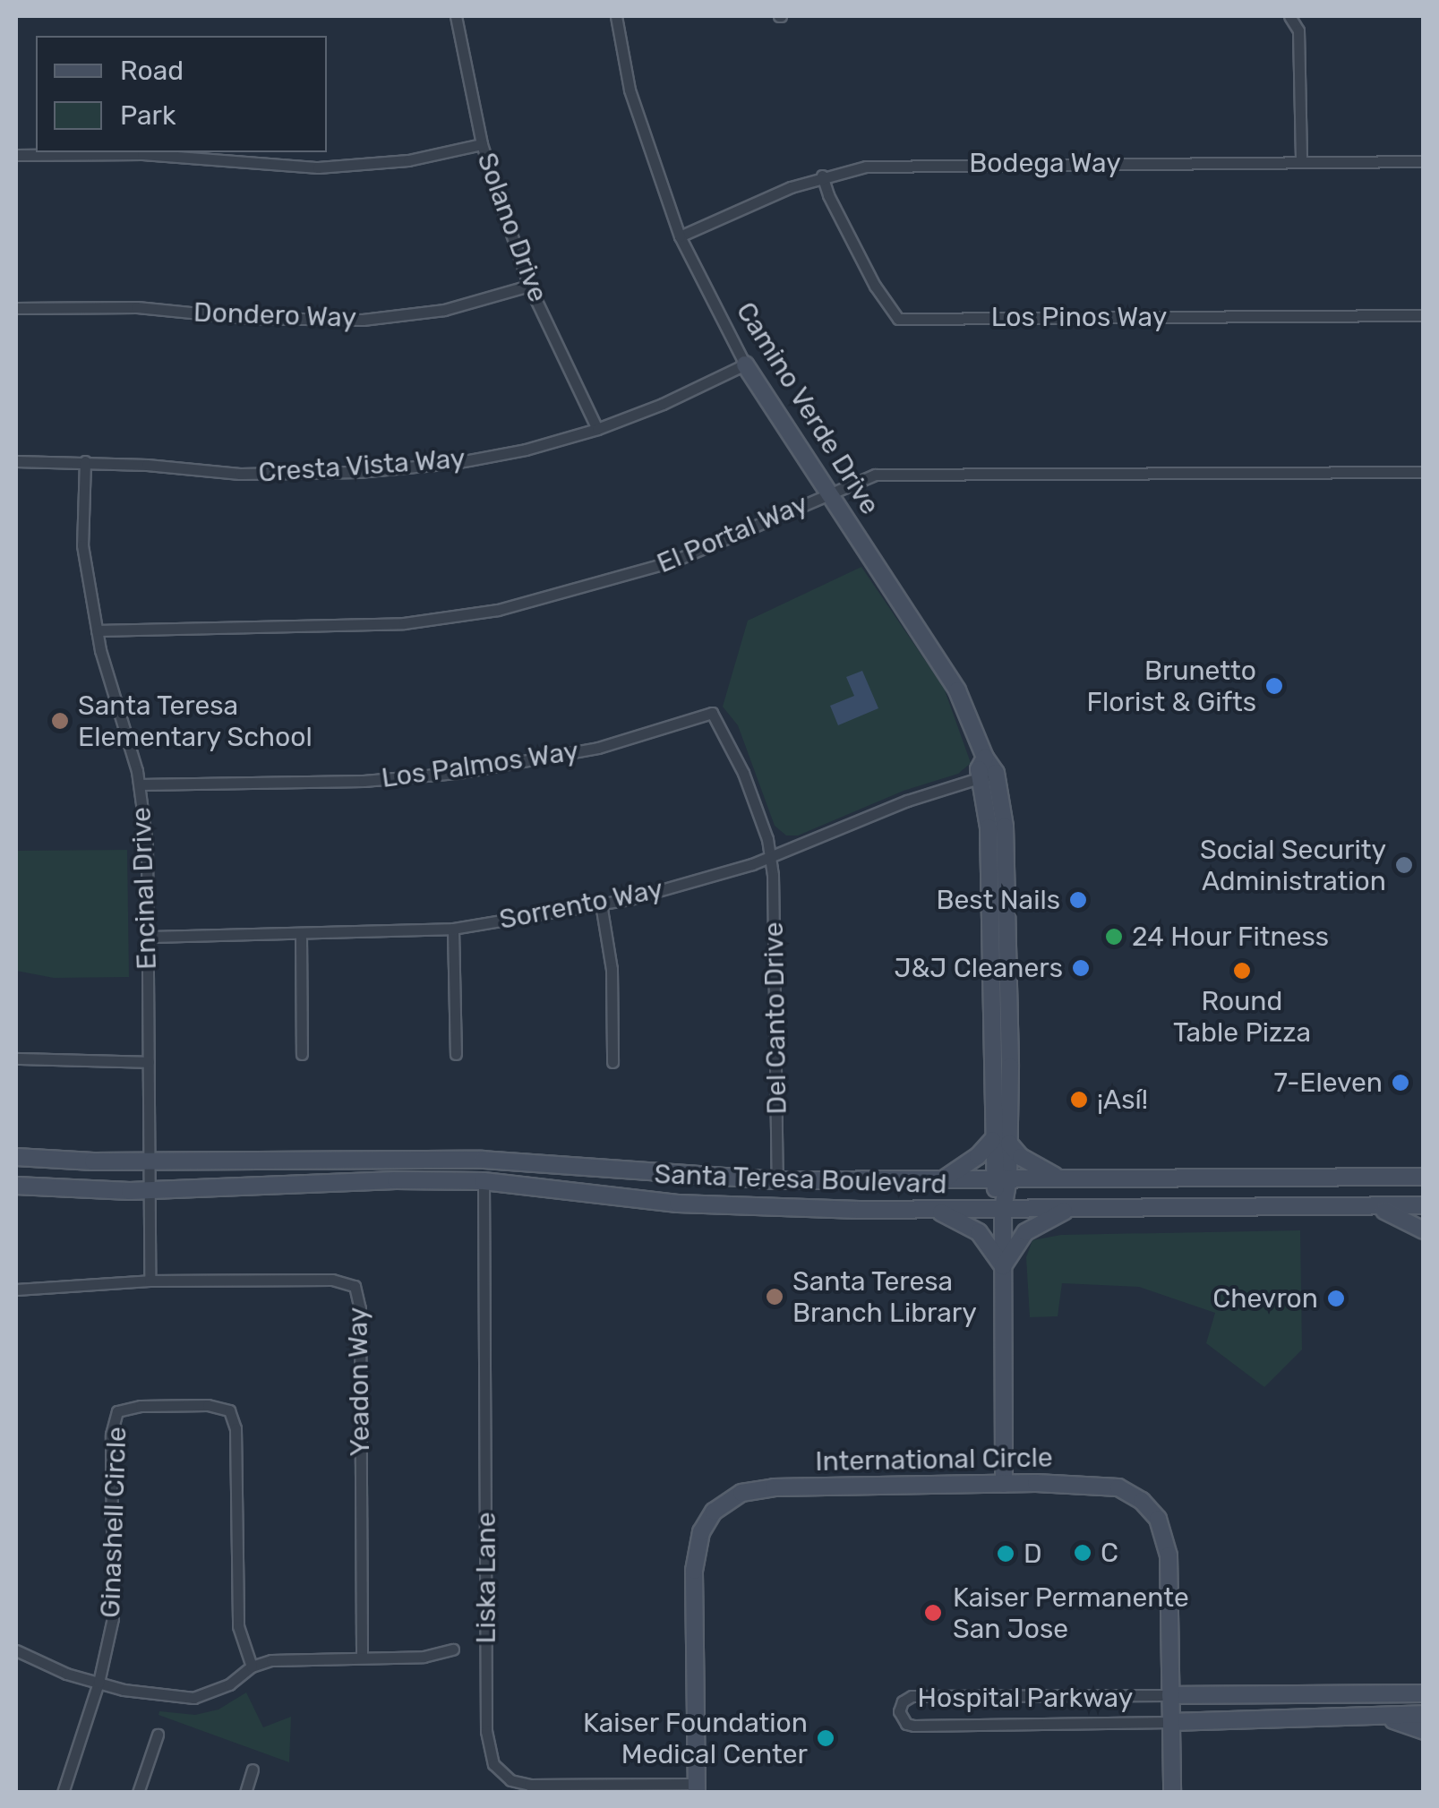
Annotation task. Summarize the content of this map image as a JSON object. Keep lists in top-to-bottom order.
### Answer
{
  "streets": {
    "main road": [
      "Camino Verde Drive",
      "Santa Teresa Boulevard",
      "International Circle",
      "Hospital Parkway"
    ],
    "street": [
      "Bodega Way",
      "Solano Drive",
      "Dondero Way",
      "Los Pinos Way",
      "Cresta Vista Way",
      "El Portal Way",
      "Los Palmos Way",
      "Encinal Drive",
      "Sorrento Way",
      "Del Canto Drive",
      "Yeadon Way",
      "Ginashell Circle",
      "Liska Lane"
    ]
  },
  "crossings": [
    ["Bodega Way", "Los Pinos Way"],
    ["Bodega Way", "Camino Verde Drive"],
    ["Solano Drive", "Dondero Way"],
    ["Solano Drive", "Cresta Vista Way"],
    ["Camino Verde Drive", "Cresta Vista Way"],
    ["Camino Verde Drive", "El Portal Way"],
    ["Camino Verde Drive", "Sorrento Way"],
    ["Camino Verde Drive", "Santa Teresa Boulevard"],
    ["Camino Verde Drive", "International Circle"],
    ["Cresta Vista Way", "Encinal Drive"],
    ["El Portal Way", "Encinal Drive"],
    ["Los Palmos Way", "Encinal Drive"],
    ["Los Palmos Way", "Sorrento Way"],
    ["Los Palmos Way", "Del Canto Drive"],
    ["Encinal Drive", "Sorrento Way"],
    ["Encinal Drive", "Santa Teresa Boulevard"],
    ["Encinal Drive", "Yeadon Way"],
    ["Sorrento Way", "Del Canto Drive"],
    ["Del Canto Drive", "Santa Teresa Boulevard"],
    ["Santa Teresa Boulevard", "Liska Lane"],
    ["International Circle", "Liska Lane"],
    ["International Circle", "Hospital Parkway"]
  ],
  "places": [
    "Brunetto Florist & Gifts",
    "Santa Teresa Elementary School",
    "Social Security Administration",
    "Best Nails",
    "24 Hour Fitness",
    "J&J Cleaners",
    "Round Table Pizza",
    "7-Eleven",
    "¡Así!",
    "Santa Teresa Branch Library",
    "Chevron",
    "C",
    "D",
    "Kaiser Permanente San Jose",
    "Kaiser Foundation Medical Center"
  ],
  "legend": ["Road", "Park"]
}
